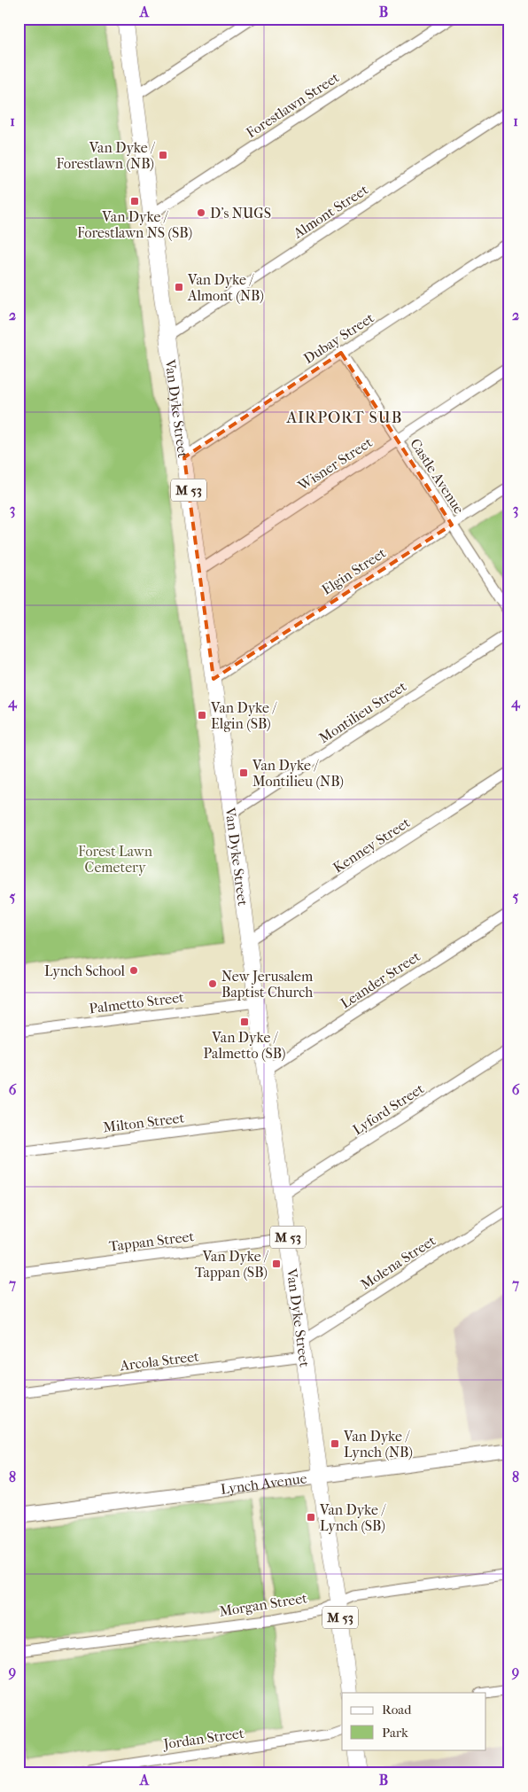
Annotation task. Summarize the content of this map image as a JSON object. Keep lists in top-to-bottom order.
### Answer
{
  "streets": {
    "main road": ["Van Dyke Street", "M 53"],
    "street": [
      "Forestlawn Street",
      "Almont Street",
      "Dubay Street",
      "Wisner Street",
      "Castle Avenue",
      "Elgin Street",
      "Montilieu Street",
      "Kenney Street",
      "Leander Street",
      "Palmetto Street",
      "Lyford Street",
      "Milton Street",
      "Tappan Street",
      "Molena Street",
      "Arcola Street",
      "Lynch Avenue",
      "Morgan Street",
      "Jordan Street"
    ]
  },
  "crossings": [
    ["Forestlawn Street", "Van Dyke Street"],
    ["Almont Street", "Van Dyke Street"],
    ["Dubay Street", "Van Dyke Street"],
    ["Dubay Street", "Castle Avenue"],
    ["Van Dyke Street", "Wisner Street"],
    ["Van Dyke Street", "Elgin Street"],
    ["Van Dyke Street", "Montilieu Street"],
    ["Van Dyke Street", "Kenney Street"],
    ["Van Dyke Street", "Leander Street"],
    ["Van Dyke Street", "Palmetto Street"],
    ["Van Dyke Street", "Lyford Street"],
    ["Van Dyke Street", "Milton Street"],
    ["Van Dyke Street", "Tappan Street"],
    ["Van Dyke Street", "Molena Street"],
    ["Van Dyke Street", "Arcola Street"],
    ["Van Dyke Street", "Lynch Avenue"],
    ["Van Dyke Street", "Morgan Street"],
    ["Wisner Street", "Castle Avenue"],
    ["Castle Avenue", "Elgin Street"],
    ["Molena Street", "Arcola Street"]
  ],
  "districts": ["AIRPORT SUB"],
  "parks": ["Forest Lawn Cemetery"],
  "places": {
    "transit": [
      "Van Dyke / Forestlawn (NB)",
      "Van Dyke / Forestlawn NS (SB)",
      "Van Dyke / Almont (NB)",
      "Van Dyke / Elgin (SB)",
      "Van Dyke / Montilieu (NB)",
      "Van Dyke / Palmetto (SB)",
      "Van Dyke / Tappan (SB)",
      "Van Dyke / Lynch (NB)",
      "Van Dyke / Lynch (SB)"
    ],
    "other": ["D's NUGS", "Lynch School", "New Jerusalem Baptist Church"]
  },
  "legend": ["Road", "Park"],
  "grid": {
    "columns": ["A", "B"],
    "rows": [
      "1",
      "2",
      "3",
      "4",
      "5",
      "6",
      "7",
      "8",
      "9"
    ]
  }
}
